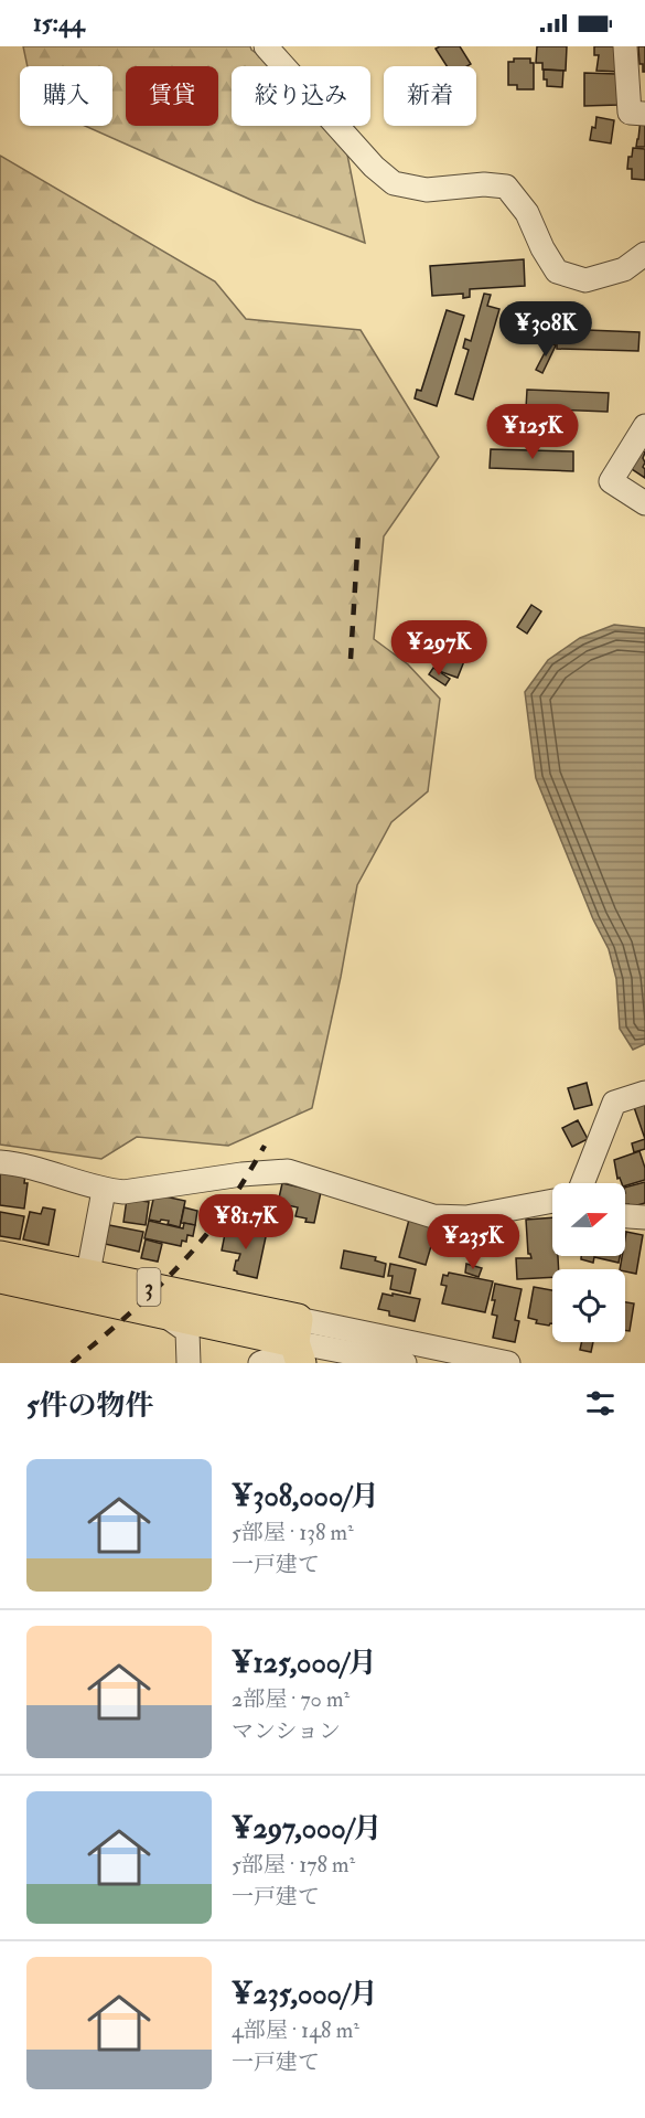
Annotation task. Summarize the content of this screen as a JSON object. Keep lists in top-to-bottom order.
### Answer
{
  "streets": {
    "main road": ["3"]
  },
  "north": "right",
  "page": {
    "status": "15:44",
    "chip": [
      "購入",
      "賃貸",
      "絞り込み",
      "新着"
    ],
    "price": [
      "¥308K",
      "¥125K",
      "¥297K",
      "¥81.7K",
      "¥235K"
    ],
    "heading": "5件の物件",
    "list": [
      {
        "name": "¥308,000/月",
        "note": "5部屋 · 138 m² · 一戸建て"
      },
      {
        "name": "¥125,000/月",
        "note": "2部屋 · 70 m² · マンション"
      },
      {
        "name": "¥297,000/月",
        "note": "5部屋 · 178 m² · 一戸建て"
      },
      {
        "name": "¥235,000/月",
        "note": "4部屋 · 148 m² · 一戸建て"
      }
    ]
  }
}
